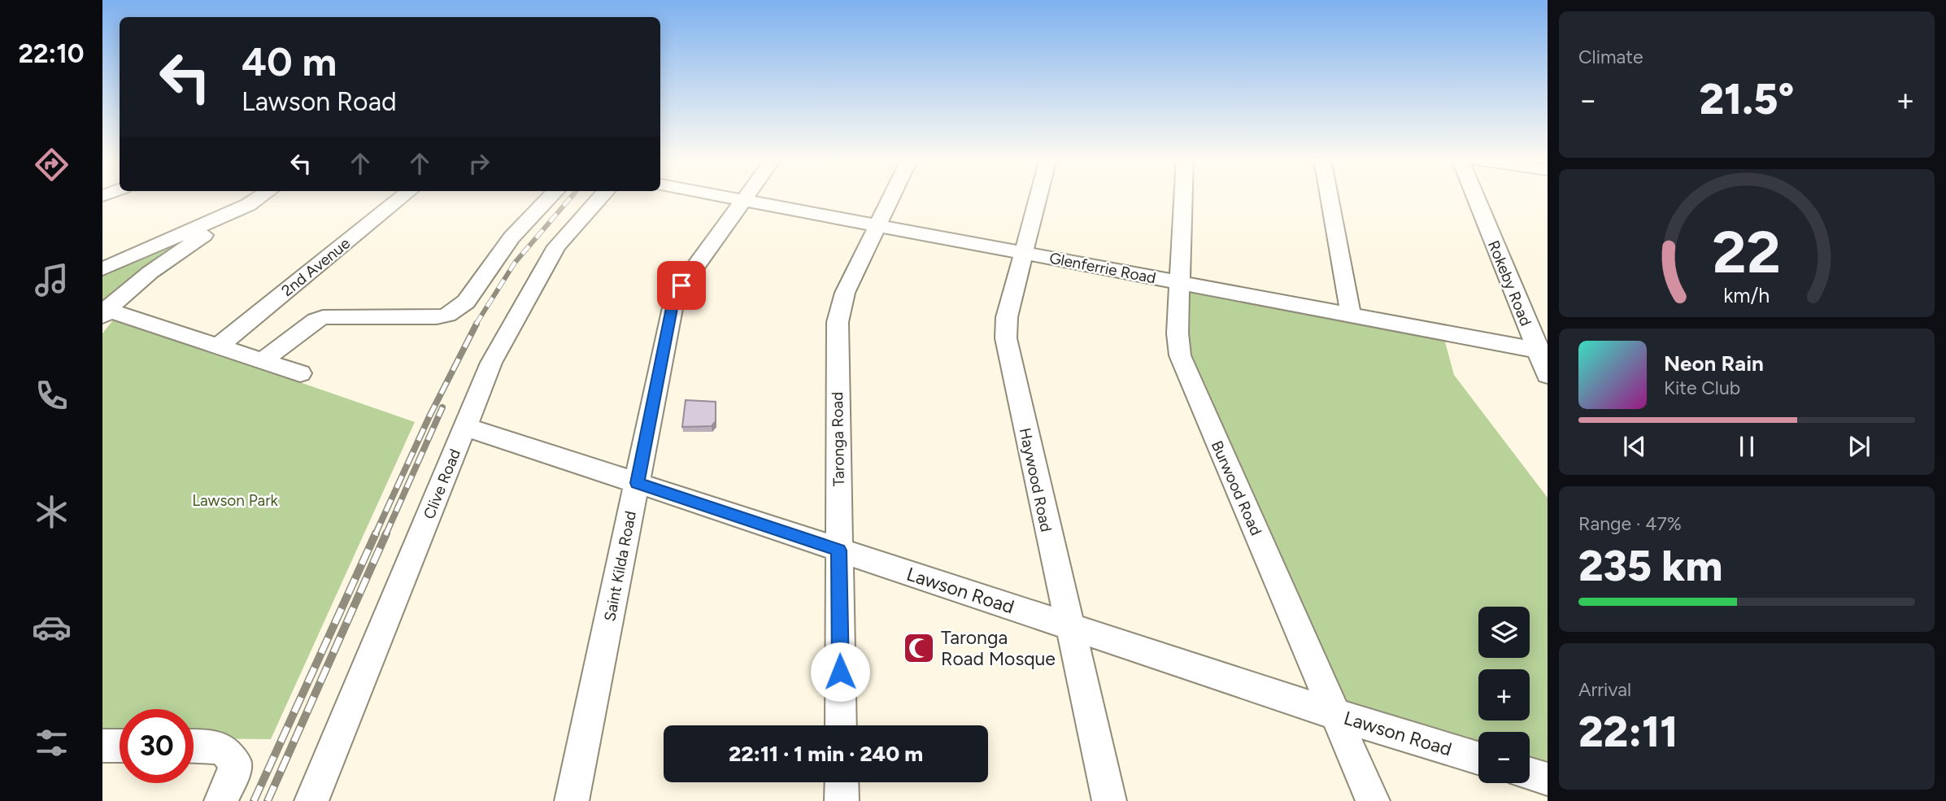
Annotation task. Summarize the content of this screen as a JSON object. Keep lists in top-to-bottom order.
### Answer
{
  "streets": {
    "street": [
      "2nd Avenue",
      "Glenferrie Road",
      "Rokeby Road",
      "Taronga Road",
      "Haywood Road",
      "Clive Road",
      "Burwood Road",
      "Saint Kilda Road",
      "Lawson Road"
    ]
  },
  "crossings": [
    ["Glenferrie Road", "Rokeby Road"],
    ["Glenferrie Road", "Taronga Road"],
    ["Glenferrie Road", "Haywood Road"],
    ["Glenferrie Road", "Burwood Road"],
    ["Glenferrie Road", "Saint Kilda Road"],
    ["Taronga Road", "Lawson Road"],
    ["Haywood Road", "Lawson Road"],
    ["Clive Road", "Lawson Road"],
    ["Burwood Road", "Lawson Road"],
    ["Saint Kilda Road", "Lawson Road"]
  ],
  "parks": ["Lawson Park"],
  "places": {
    "mosque": ["Taronga Road Mosque"]
  },
  "page": {
    "tabs": "22:10",
    "tile": [
      "Climate",
      ["Range · 47%", "235 km"],
      ["Arrival", "22:11"]
    ],
    "turn": ["40 m", "Lawson Road"],
    "heat": ["−", "21.5°", "+"],
    "song": ["Neon Rain", "Kite Club"],
    "map_buttons": ["+", "−"],
    "limit": "30",
    "trip": "22:11 · 1 min · 240 m",
    "gauge": ["22", "km/h"]
  }
}
